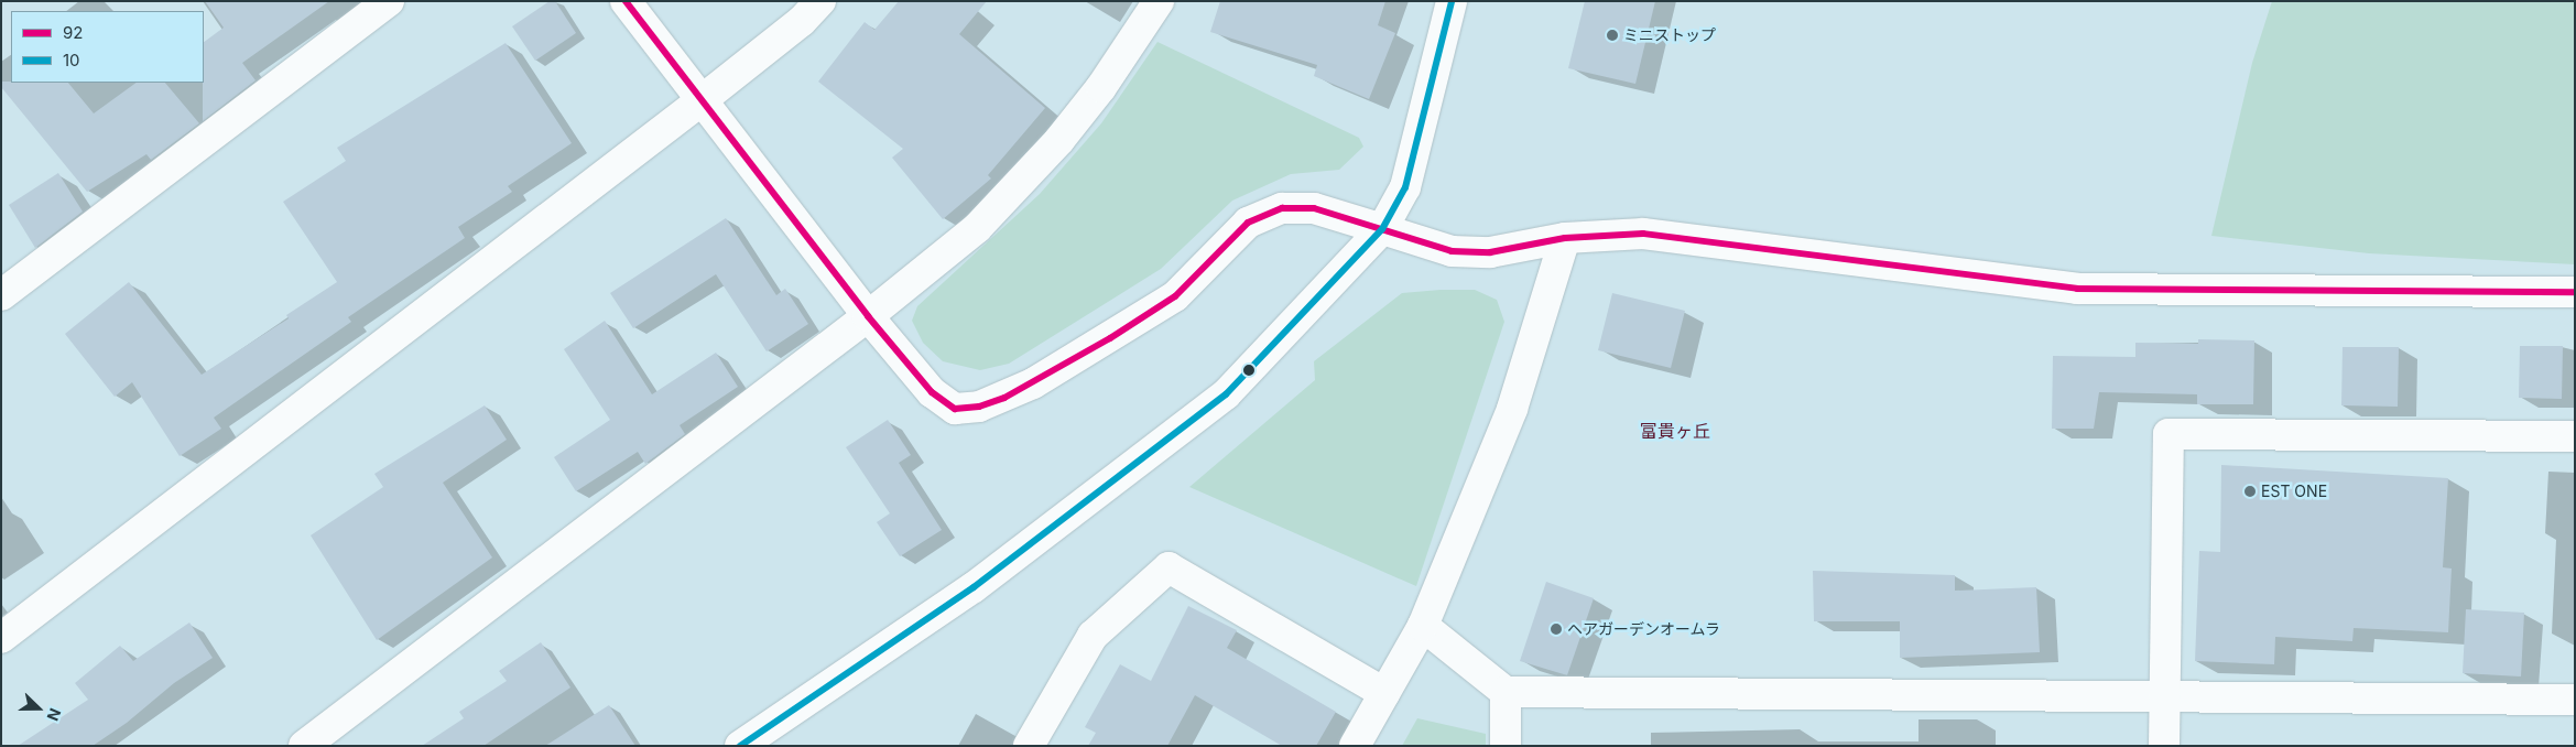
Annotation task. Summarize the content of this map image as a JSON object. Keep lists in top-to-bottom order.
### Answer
{
  "districts": ["富貴ヶ丘"],
  "places": ["ミニストップ", "EST ONE", "ヘアガーデンオームラ"],
  "lines": ["transit line 92", "transit line 10"],
  "legend": ["92", "10"],
  "north": "right"
}
